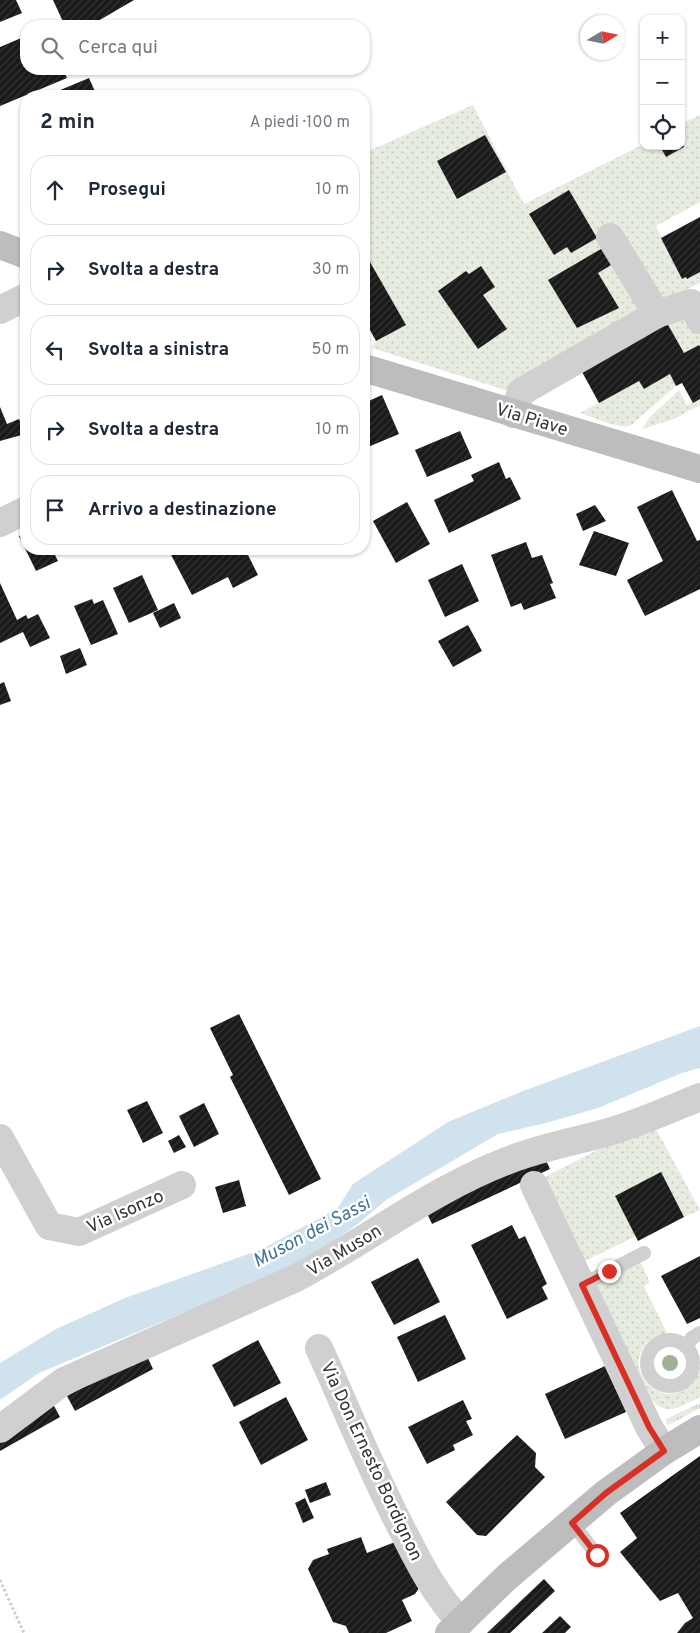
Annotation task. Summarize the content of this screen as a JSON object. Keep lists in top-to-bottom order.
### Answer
{
  "streets": {
    "street": [
      "Via Piave",
      "Via Isonzo",
      "Via Muson",
      "Via Don Ernesto Bordignon"
    ]
  },
  "water": ["Muson dei Sassi"],
  "north": "right",
  "page": {
    "map_buttons": ["+", "−"],
    "search": "Cerca qui",
    "heading": ["2 min", "A piedi · 100 m"],
    "list": [
      ["Prosegui", "10 m"],
      ["Svolta a destra", "30 m"],
      ["Svolta a sinistra", "50 m"],
      ["Svolta a destra", "10 m"],
      "Arrivo a destinazione"
    ]
  }
}
